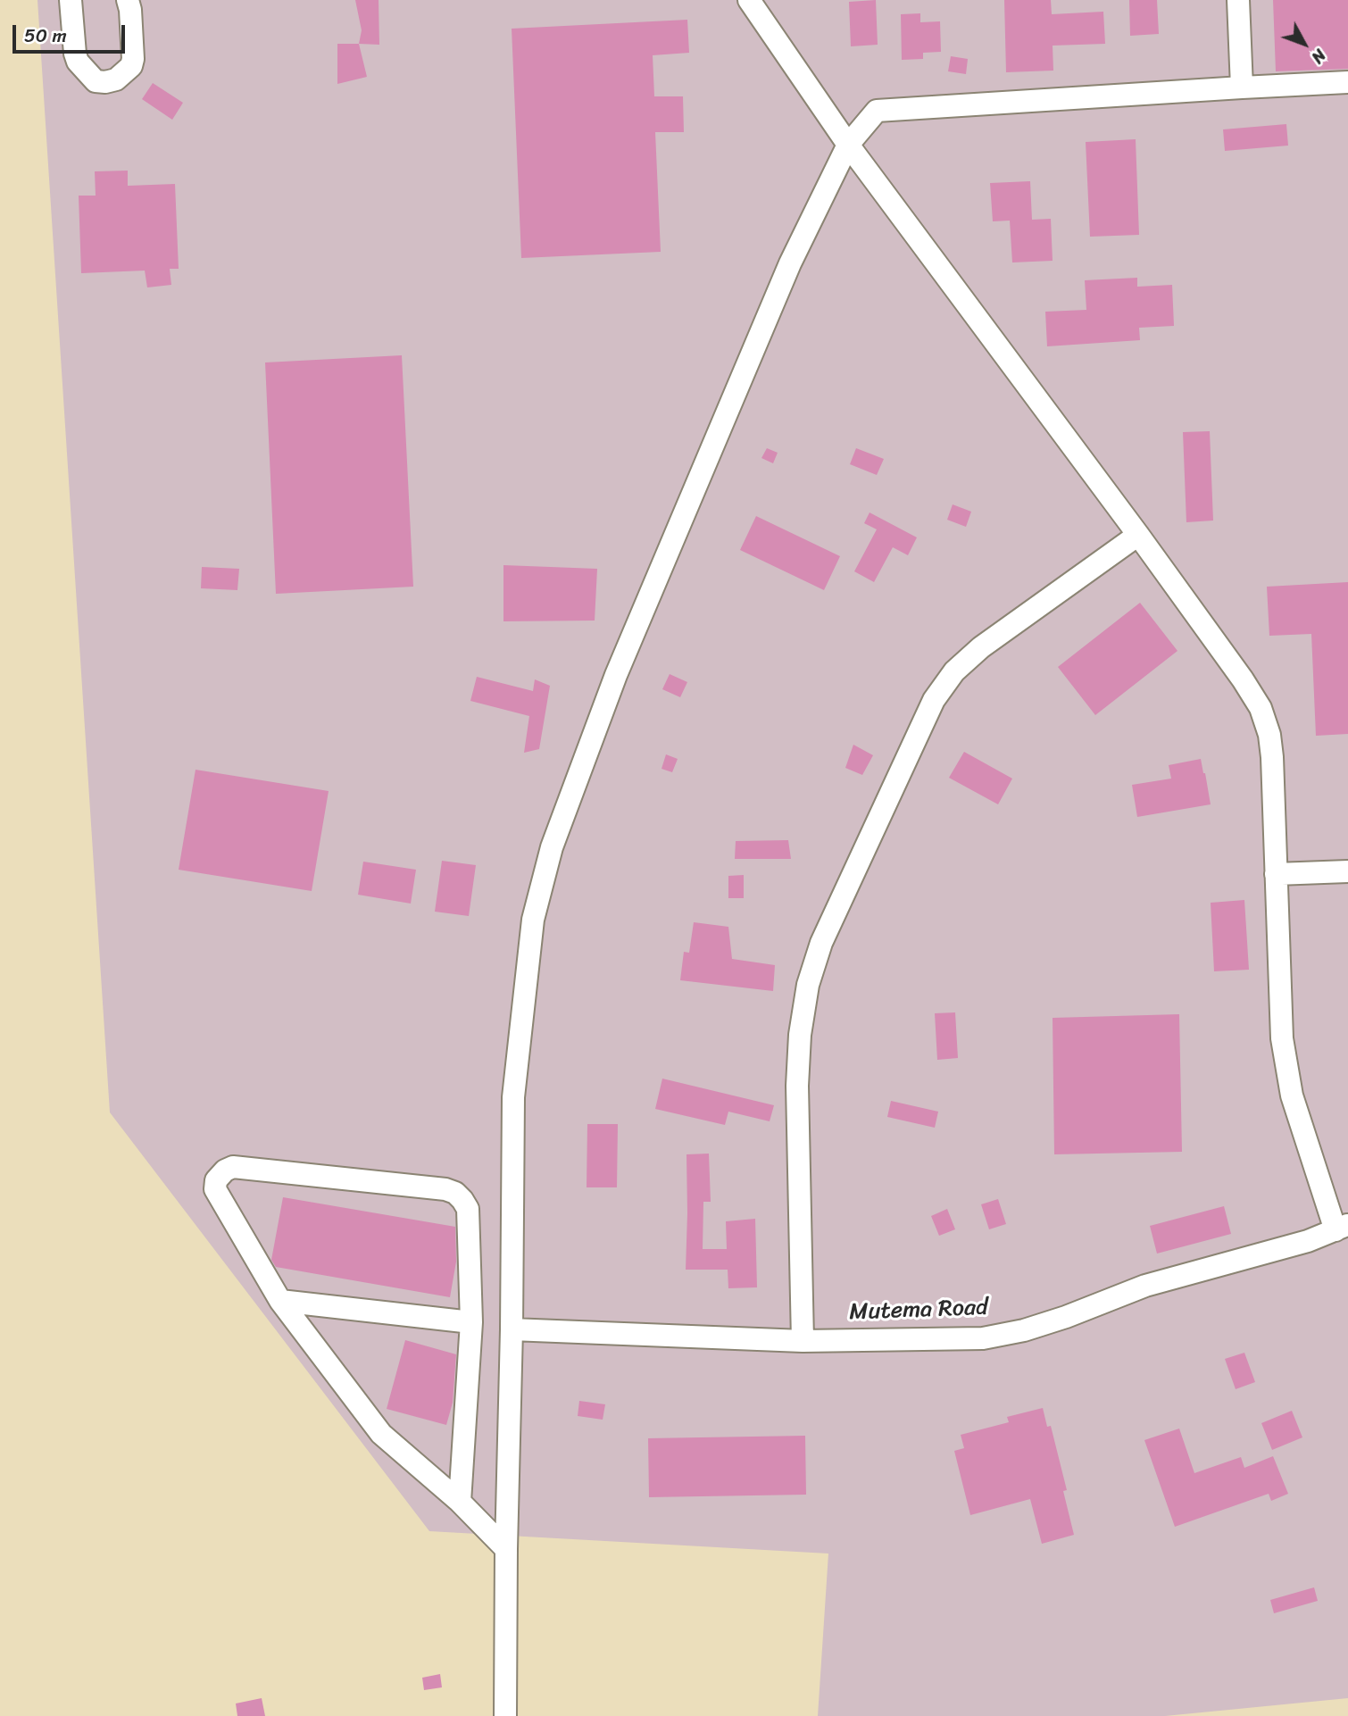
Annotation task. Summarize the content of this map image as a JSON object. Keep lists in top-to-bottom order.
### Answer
{
  "streets": {
    "street": ["Mutema Road"]
  },
  "scale_bar": "50 m",
  "north": "bottom right"
}
